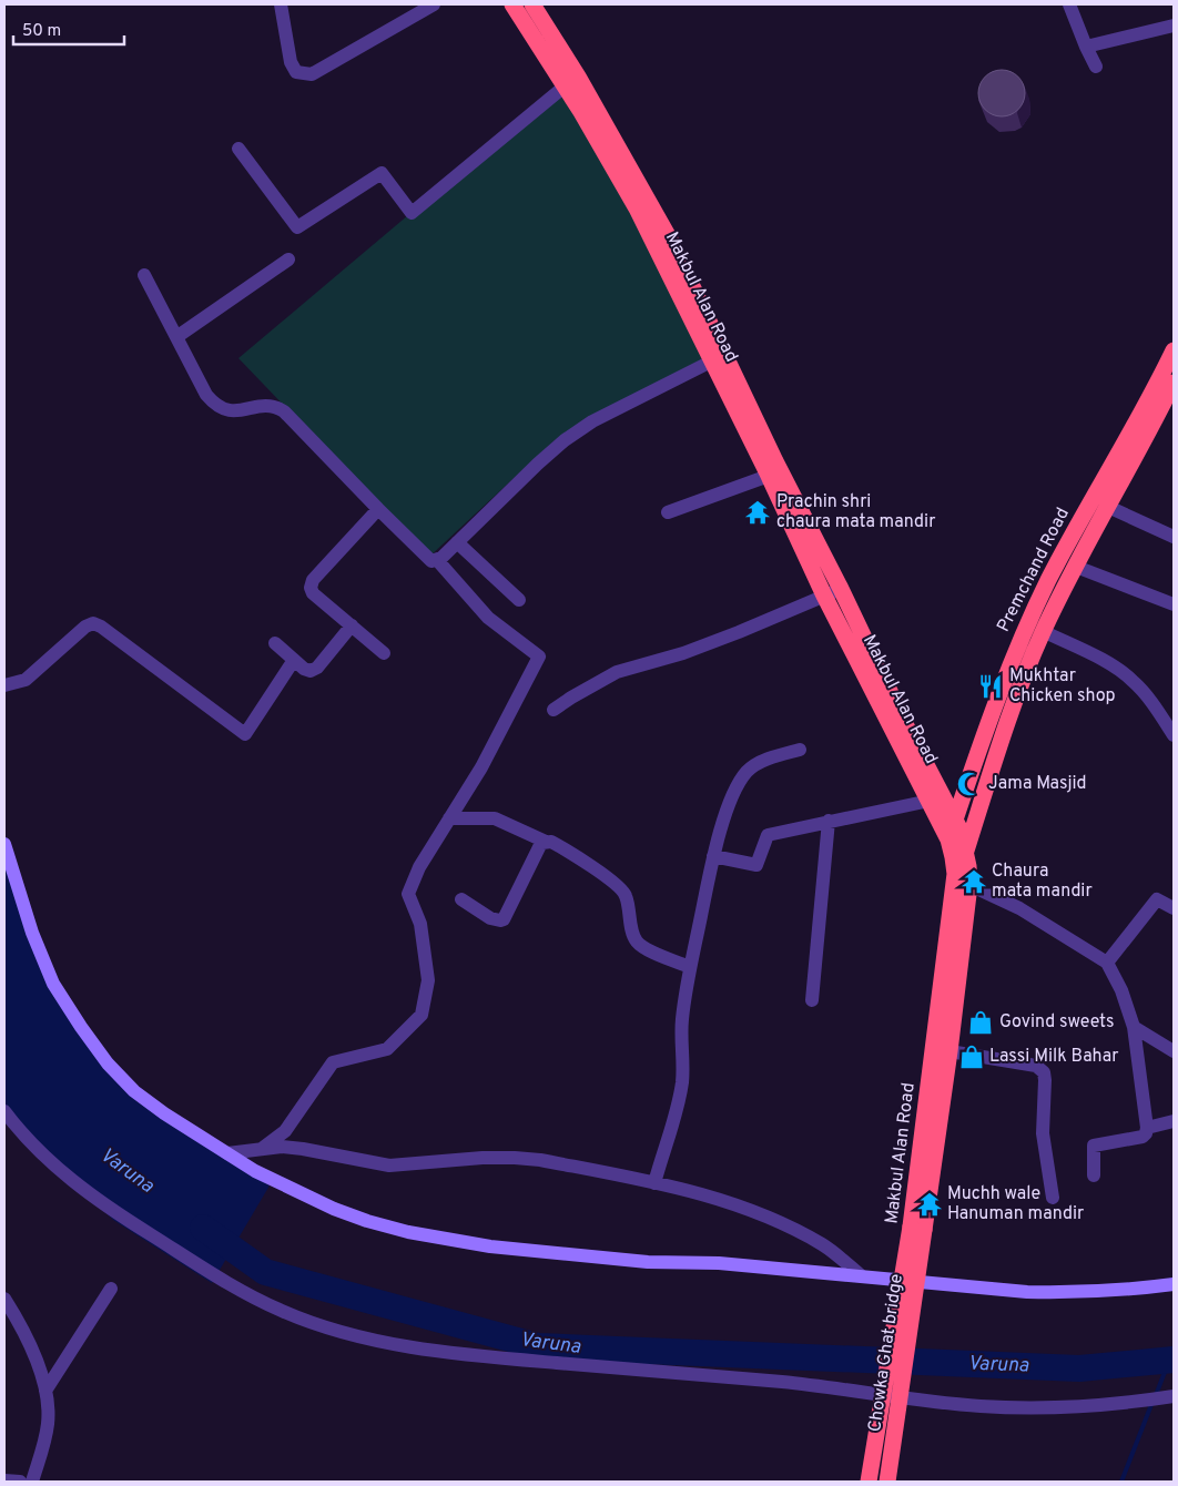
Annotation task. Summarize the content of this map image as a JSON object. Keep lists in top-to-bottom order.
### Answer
{
  "streets": {
    "highway": ["Makbul Alan Road", "Premchand Road", "Chowka Ghat bridge"]
  },
  "crossings": [
    ["Makbul Alan Road", "Premchand Road"],
    ["Makbul Alan Road", "Chowka Ghat bridge"]
  ],
  "water": ["Varuna"],
  "places": {
    "temple": ["Prachin shri chaura mata mandir", "Chaura mata mandir", "Muchh wale Hanuman mandir"],
    "restaurant": ["Mukhtar Chicken shop"],
    "mosque": ["Jama Masjid"],
    "shop": ["Govind sweets", "Lassi Milk Bahar"]
  },
  "scale_bar": "50 m"
}
